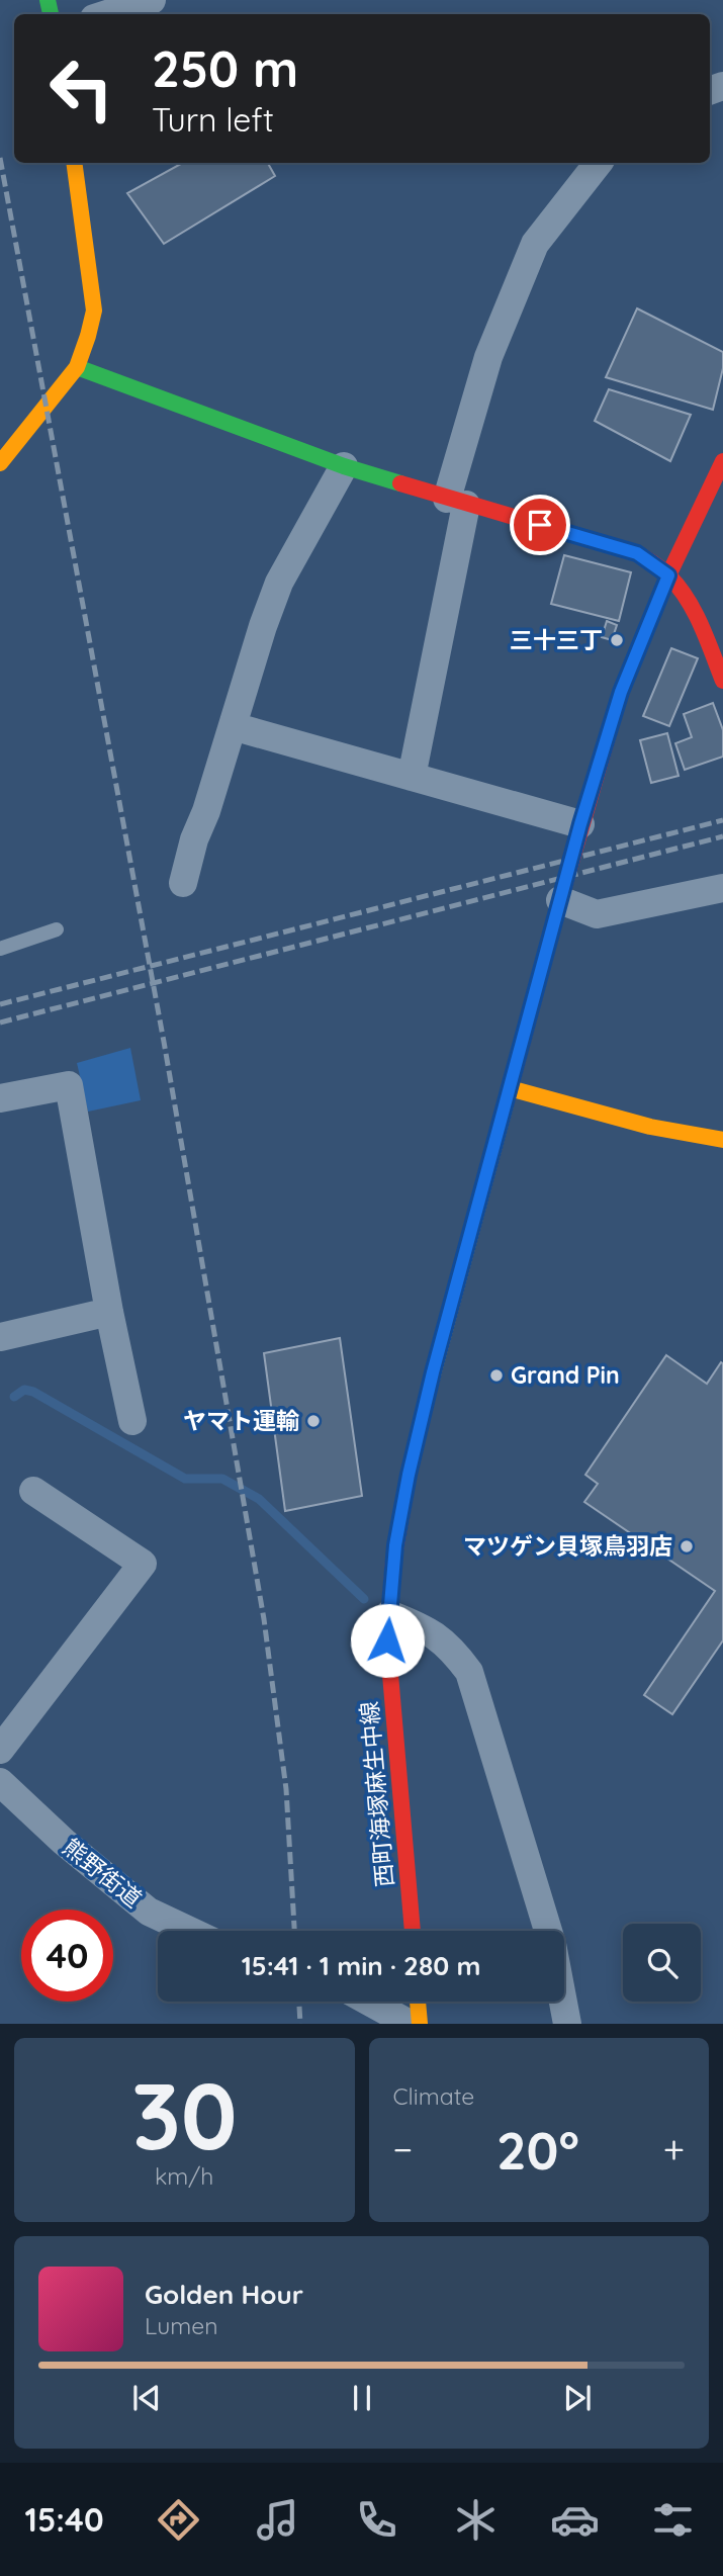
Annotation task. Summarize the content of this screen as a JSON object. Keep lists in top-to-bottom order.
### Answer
{
  "streets": {
    "street": ["西町海塚麻生中線", "熊野街道"]
  },
  "places": [
    "三十三丁",
    "Grand Pin",
    "ヤマト運輸",
    "マツゲン貝塚鳥羽店"
  ],
  "page": {
    "turn": ["250 m", "Turn left"],
    "limit": "40",
    "trip": "15:41 · 1 min · 280 m",
    "tile": [
      ["30", "km/h"],
      "Climate"
    ],
    "heat": ["−", "20°", "+"],
    "song": ["Golden Hour", "Lumen"],
    "tabs": "15:40"
  }
}
